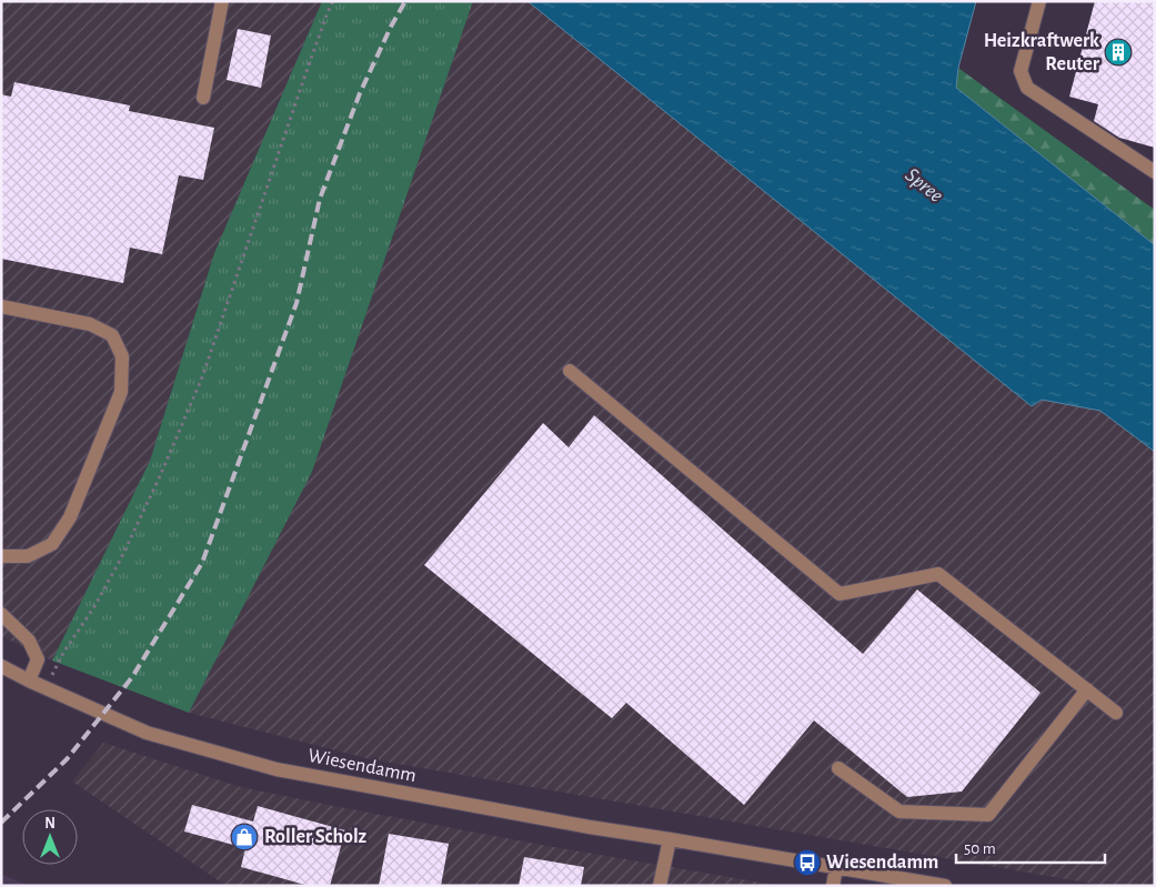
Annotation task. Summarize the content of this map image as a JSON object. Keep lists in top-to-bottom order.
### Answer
{
  "streets": {
    "street": ["Wiesendamm"]
  },
  "water": ["Spree"],
  "places": {
    "building": ["Heizkraftwerk Reuter"],
    "shop": ["Roller Scholz"],
    "bus stop": ["Wiesendamm"]
  },
  "scale_bar": "50 m",
  "north": "top"
}
